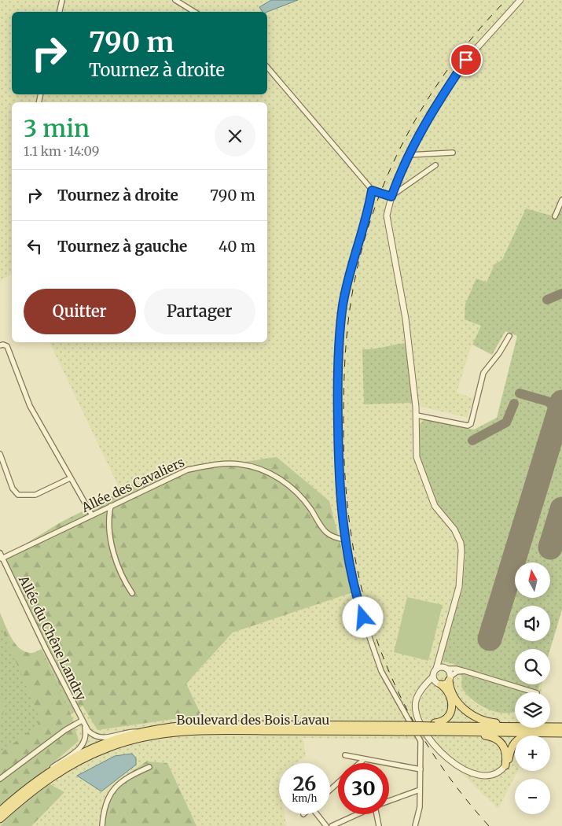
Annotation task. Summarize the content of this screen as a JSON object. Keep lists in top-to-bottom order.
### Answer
{
  "streets": {
    "main road": ["Boulevard des Bois Lavau"],
    "street": ["Allée des Cavaliers", "Allée du Chêne Landry"]
  },
  "crossings": [
    ["Allée des Cavaliers", "Allée du Chêne Landry"],
    ["Allée du Chêne Landry", "Boulevard des Bois Lavau"]
  ],
  "north": "top",
  "page": {
    "turn": ["790 m", "Tournez à droite"],
    "heading": ["3 min", "1.1 km · 14:09"],
    "list": [
      {
        "name": "Tournez à droite",
        "value": "790 m"
      },
      {
        "name": "Tournez à gauche",
        "value": "40 m"
      }
    ],
    "buttons": ["Quitter", "Partager"],
    "map_buttons": ["+", "−"],
    "speed": "26 km/h",
    "limit": "30"
  }
}
